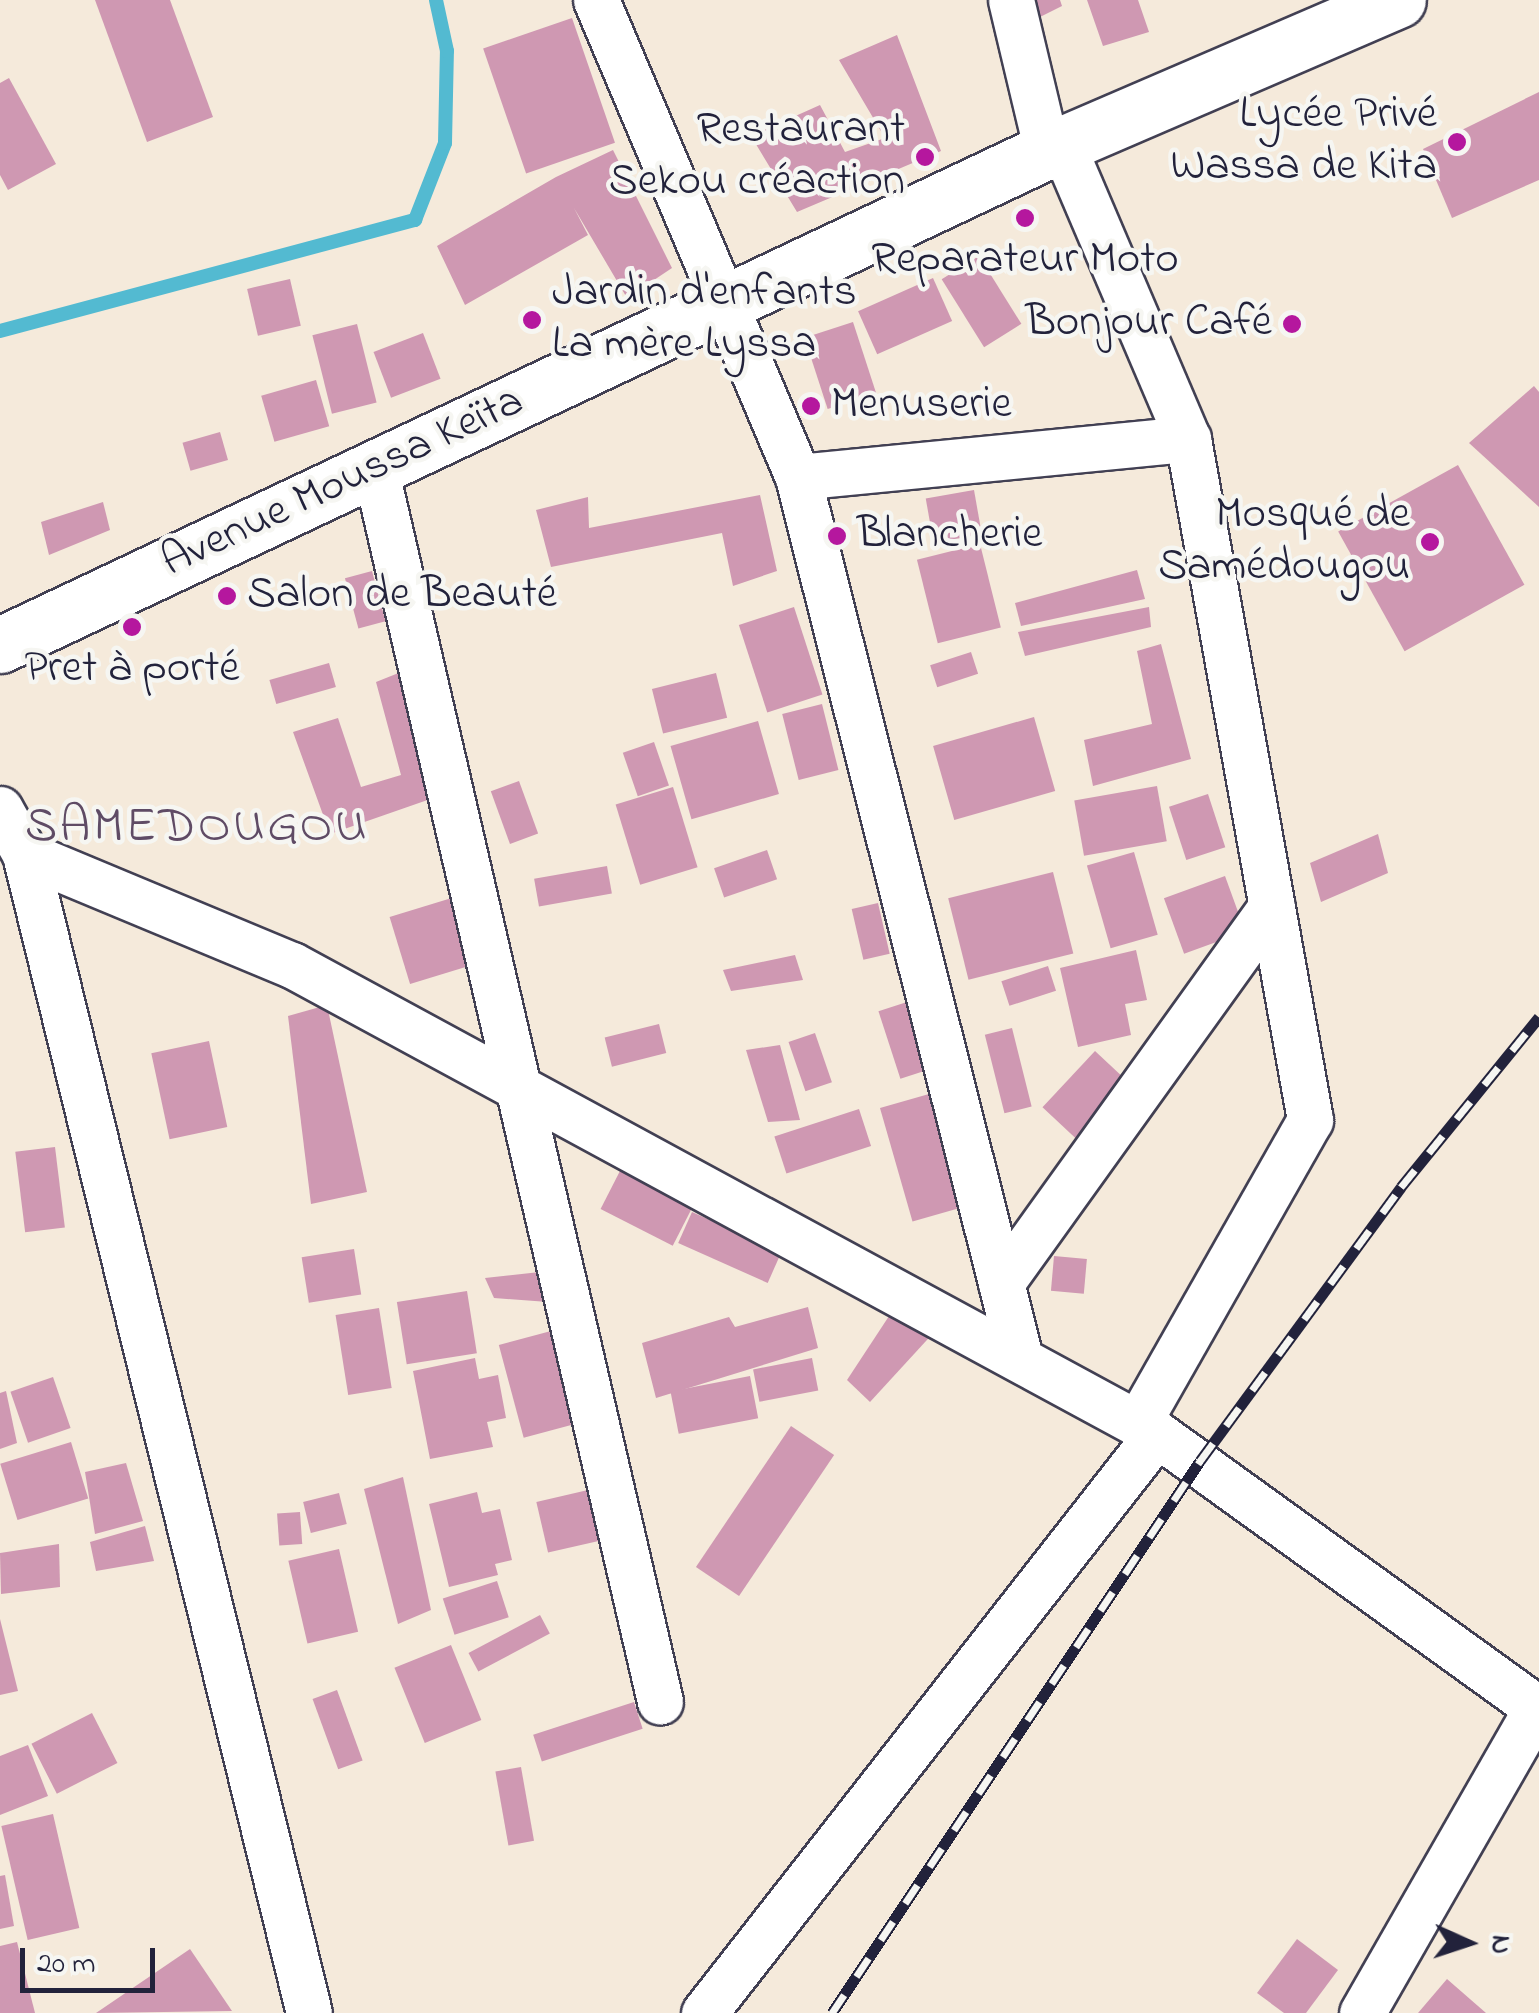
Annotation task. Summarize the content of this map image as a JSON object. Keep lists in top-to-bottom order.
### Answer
{
  "streets": {
    "main road": ["Avenue Moussa Keïta"]
  },
  "districts": ["SAMEDOUGOU"],
  "places": [
    "Lycée Privé Wassa de Kita",
    "Restaurant Sekou créaction",
    "Reparateur Moto",
    "Jardin d'enfants La mère Lyssa",
    "Bonjour Café",
    "Menuserie",
    "Blancherie",
    "Mosqué de Samédougou",
    "Salon de Beauté",
    "Pret à porté"
  ],
  "scale_bar": "20 m",
  "north": "right"
}
